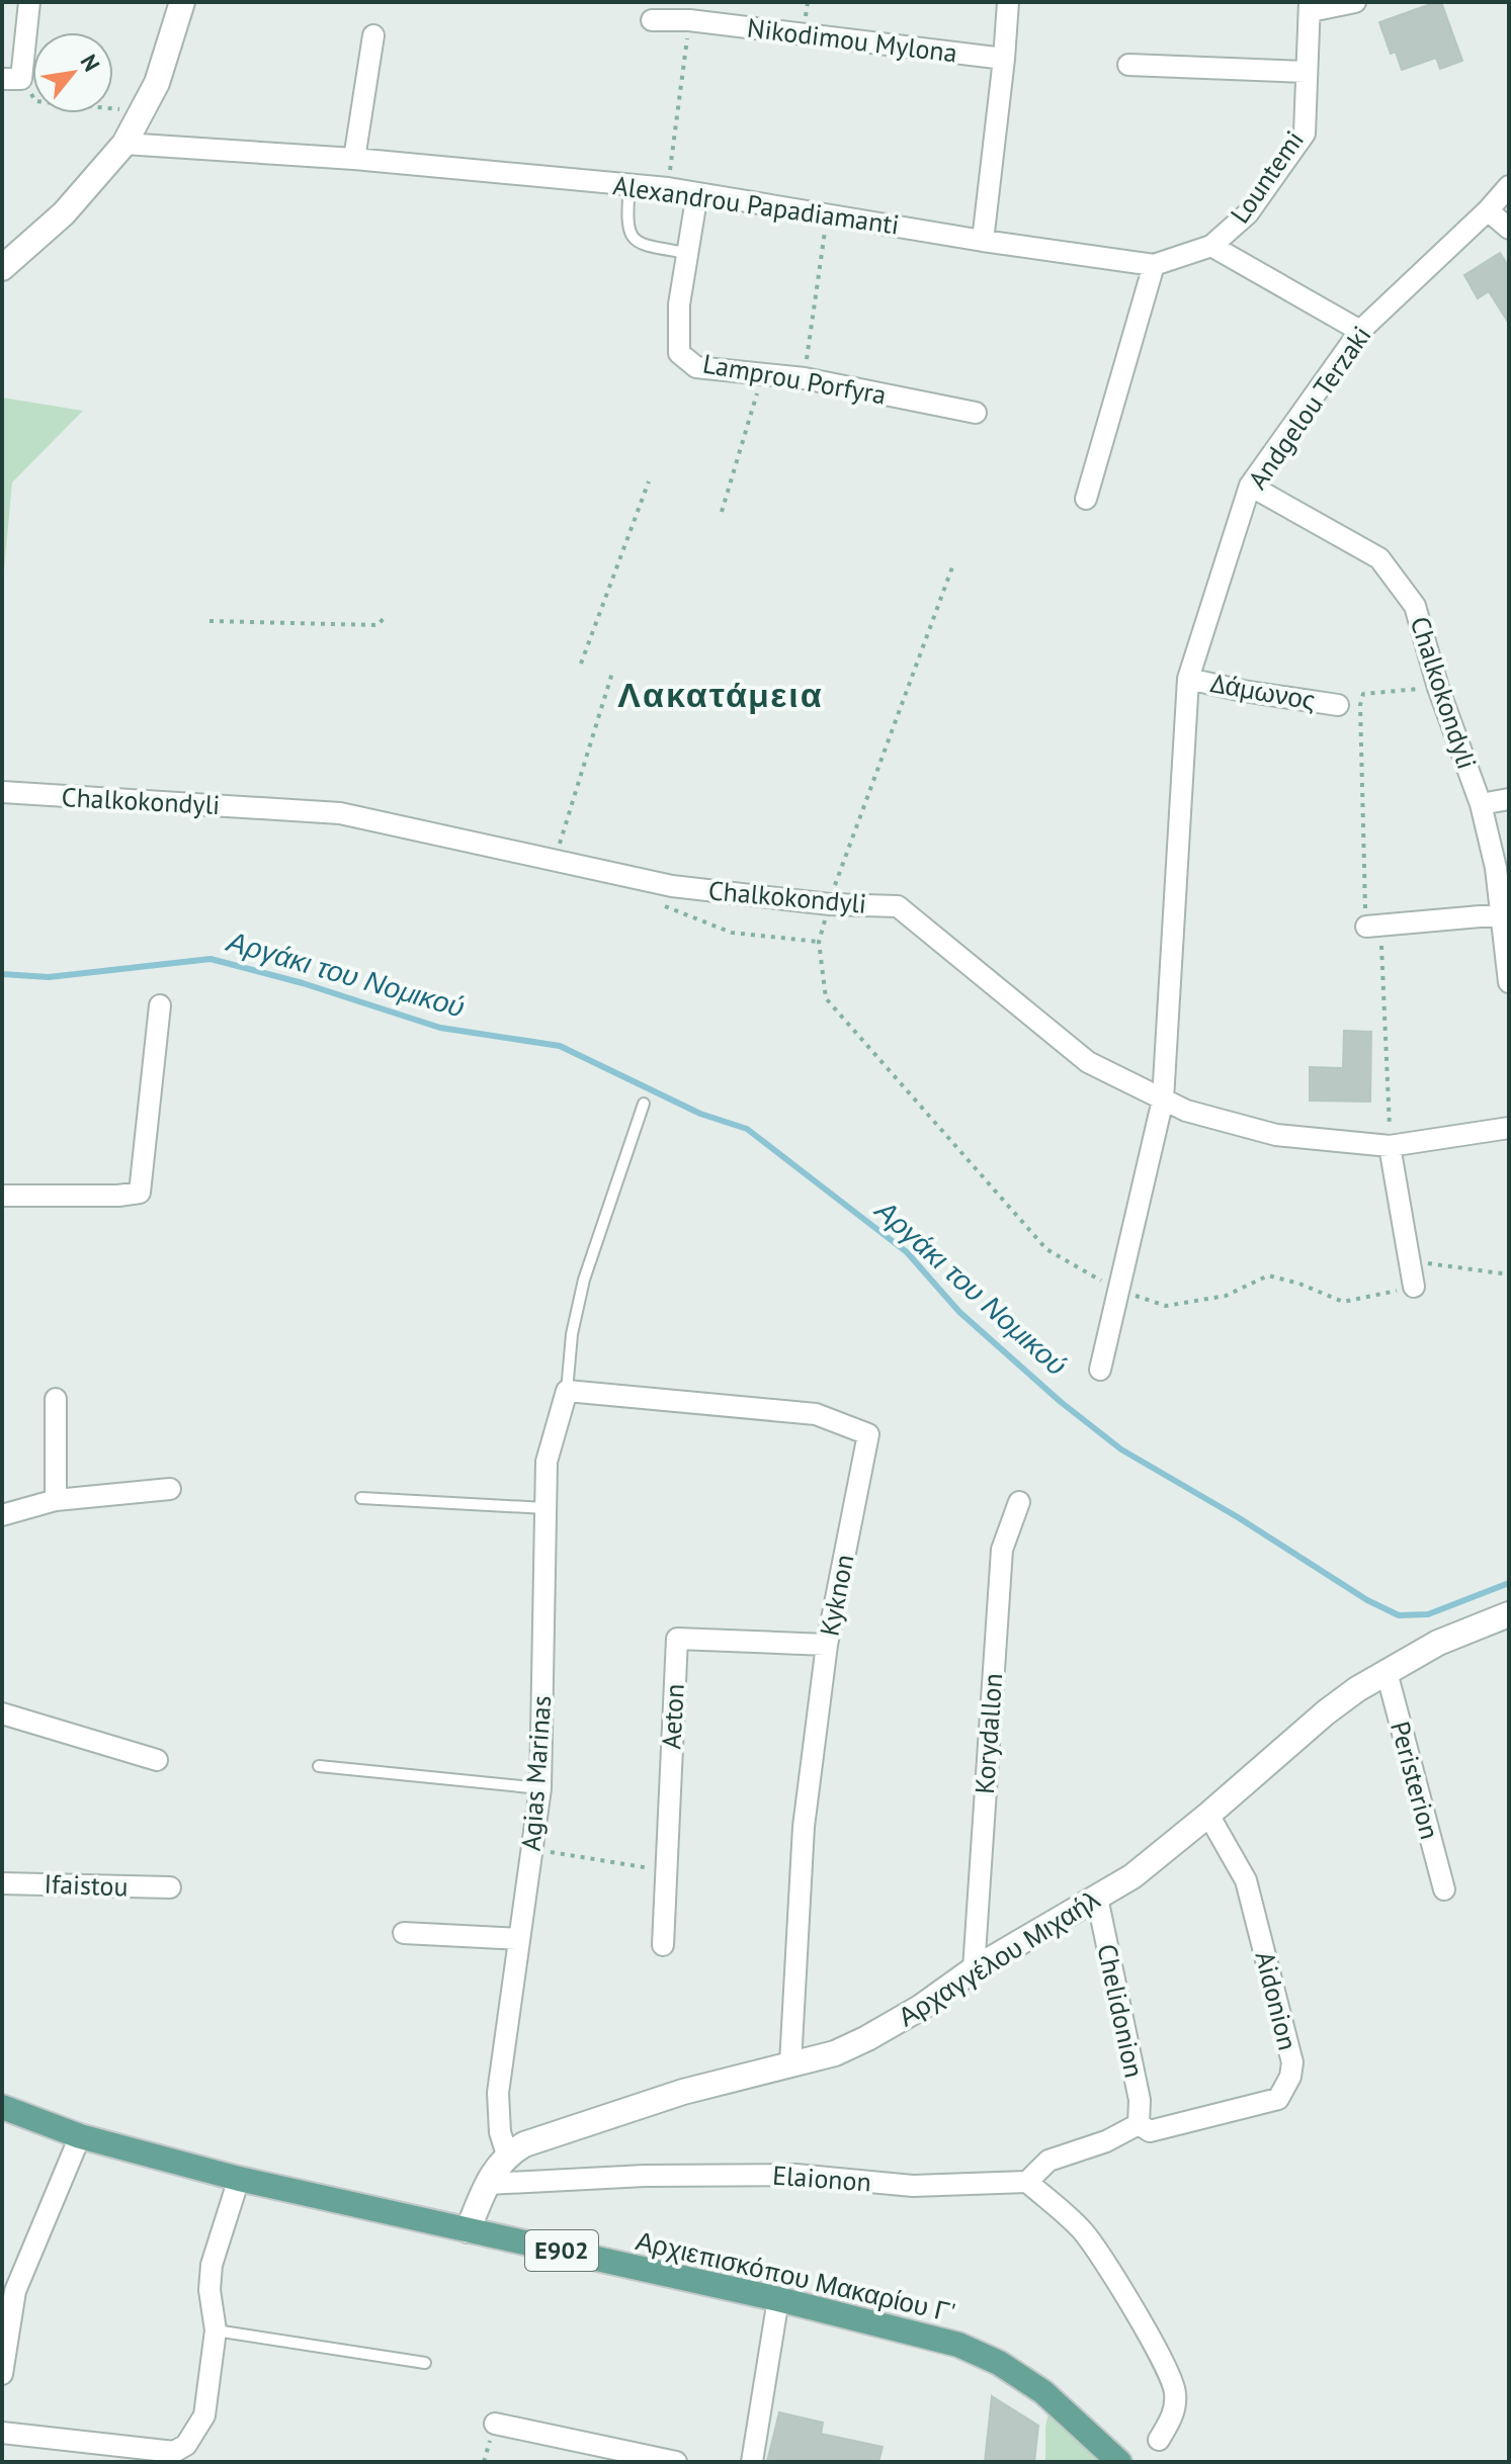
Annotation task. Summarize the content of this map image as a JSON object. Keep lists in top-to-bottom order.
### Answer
{
  "streets": {
    "main road": ["E902", "Αρχιεπισκόπου Μακαρίου Γ'"],
    "street": [
      "Nikodimou Mylona",
      "Lountemi",
      "Alexandrou Papadiamanti",
      "Lamprou Porfyra",
      "Andgelou Terzaki",
      "Δάμωνος",
      "Chalkokondyli",
      "Kyknon",
      "Aeton",
      "Korydallon",
      "Agias Marinas",
      "Peristerion",
      "Ifaistou",
      "Αρχαγγέλου Μιχαήλ",
      "Aidonion",
      "Chelidonion",
      "Elaionon"
    ]
  },
  "crossings": [
    ["Lountemi", "Alexandrou Papadiamanti"],
    ["Alexandrou Papadiamanti", "Lamprou Porfyra"],
    ["Andgelou Terzaki", "Δάμωνος"],
    ["Andgelou Terzaki", "Chalkokondyli"],
    ["Kyknon", "Aeton"],
    ["Kyknon", "Agias Marinas"],
    ["Kyknon", "Αρχαγγέλου Μιχαήλ"],
    ["Korydallon", "Αρχαγγέλου Μιχαήλ"],
    ["Agias Marinas", "Αρχαγγέλου Μιχαήλ"],
    ["Peristerion", "Αρχαγγέλου Μιχαήλ"],
    ["Αρχαγγέλου Μιχαήλ", "Aidonion"],
    ["Αρχαγγέλου Μιχαήλ", "Chelidonion"],
    ["Aidonion", "Chelidonion"]
  ],
  "districts": ["Λακατάμεια"],
  "water": ["Αργάκι του Νομικού"],
  "north": "top right"
}
